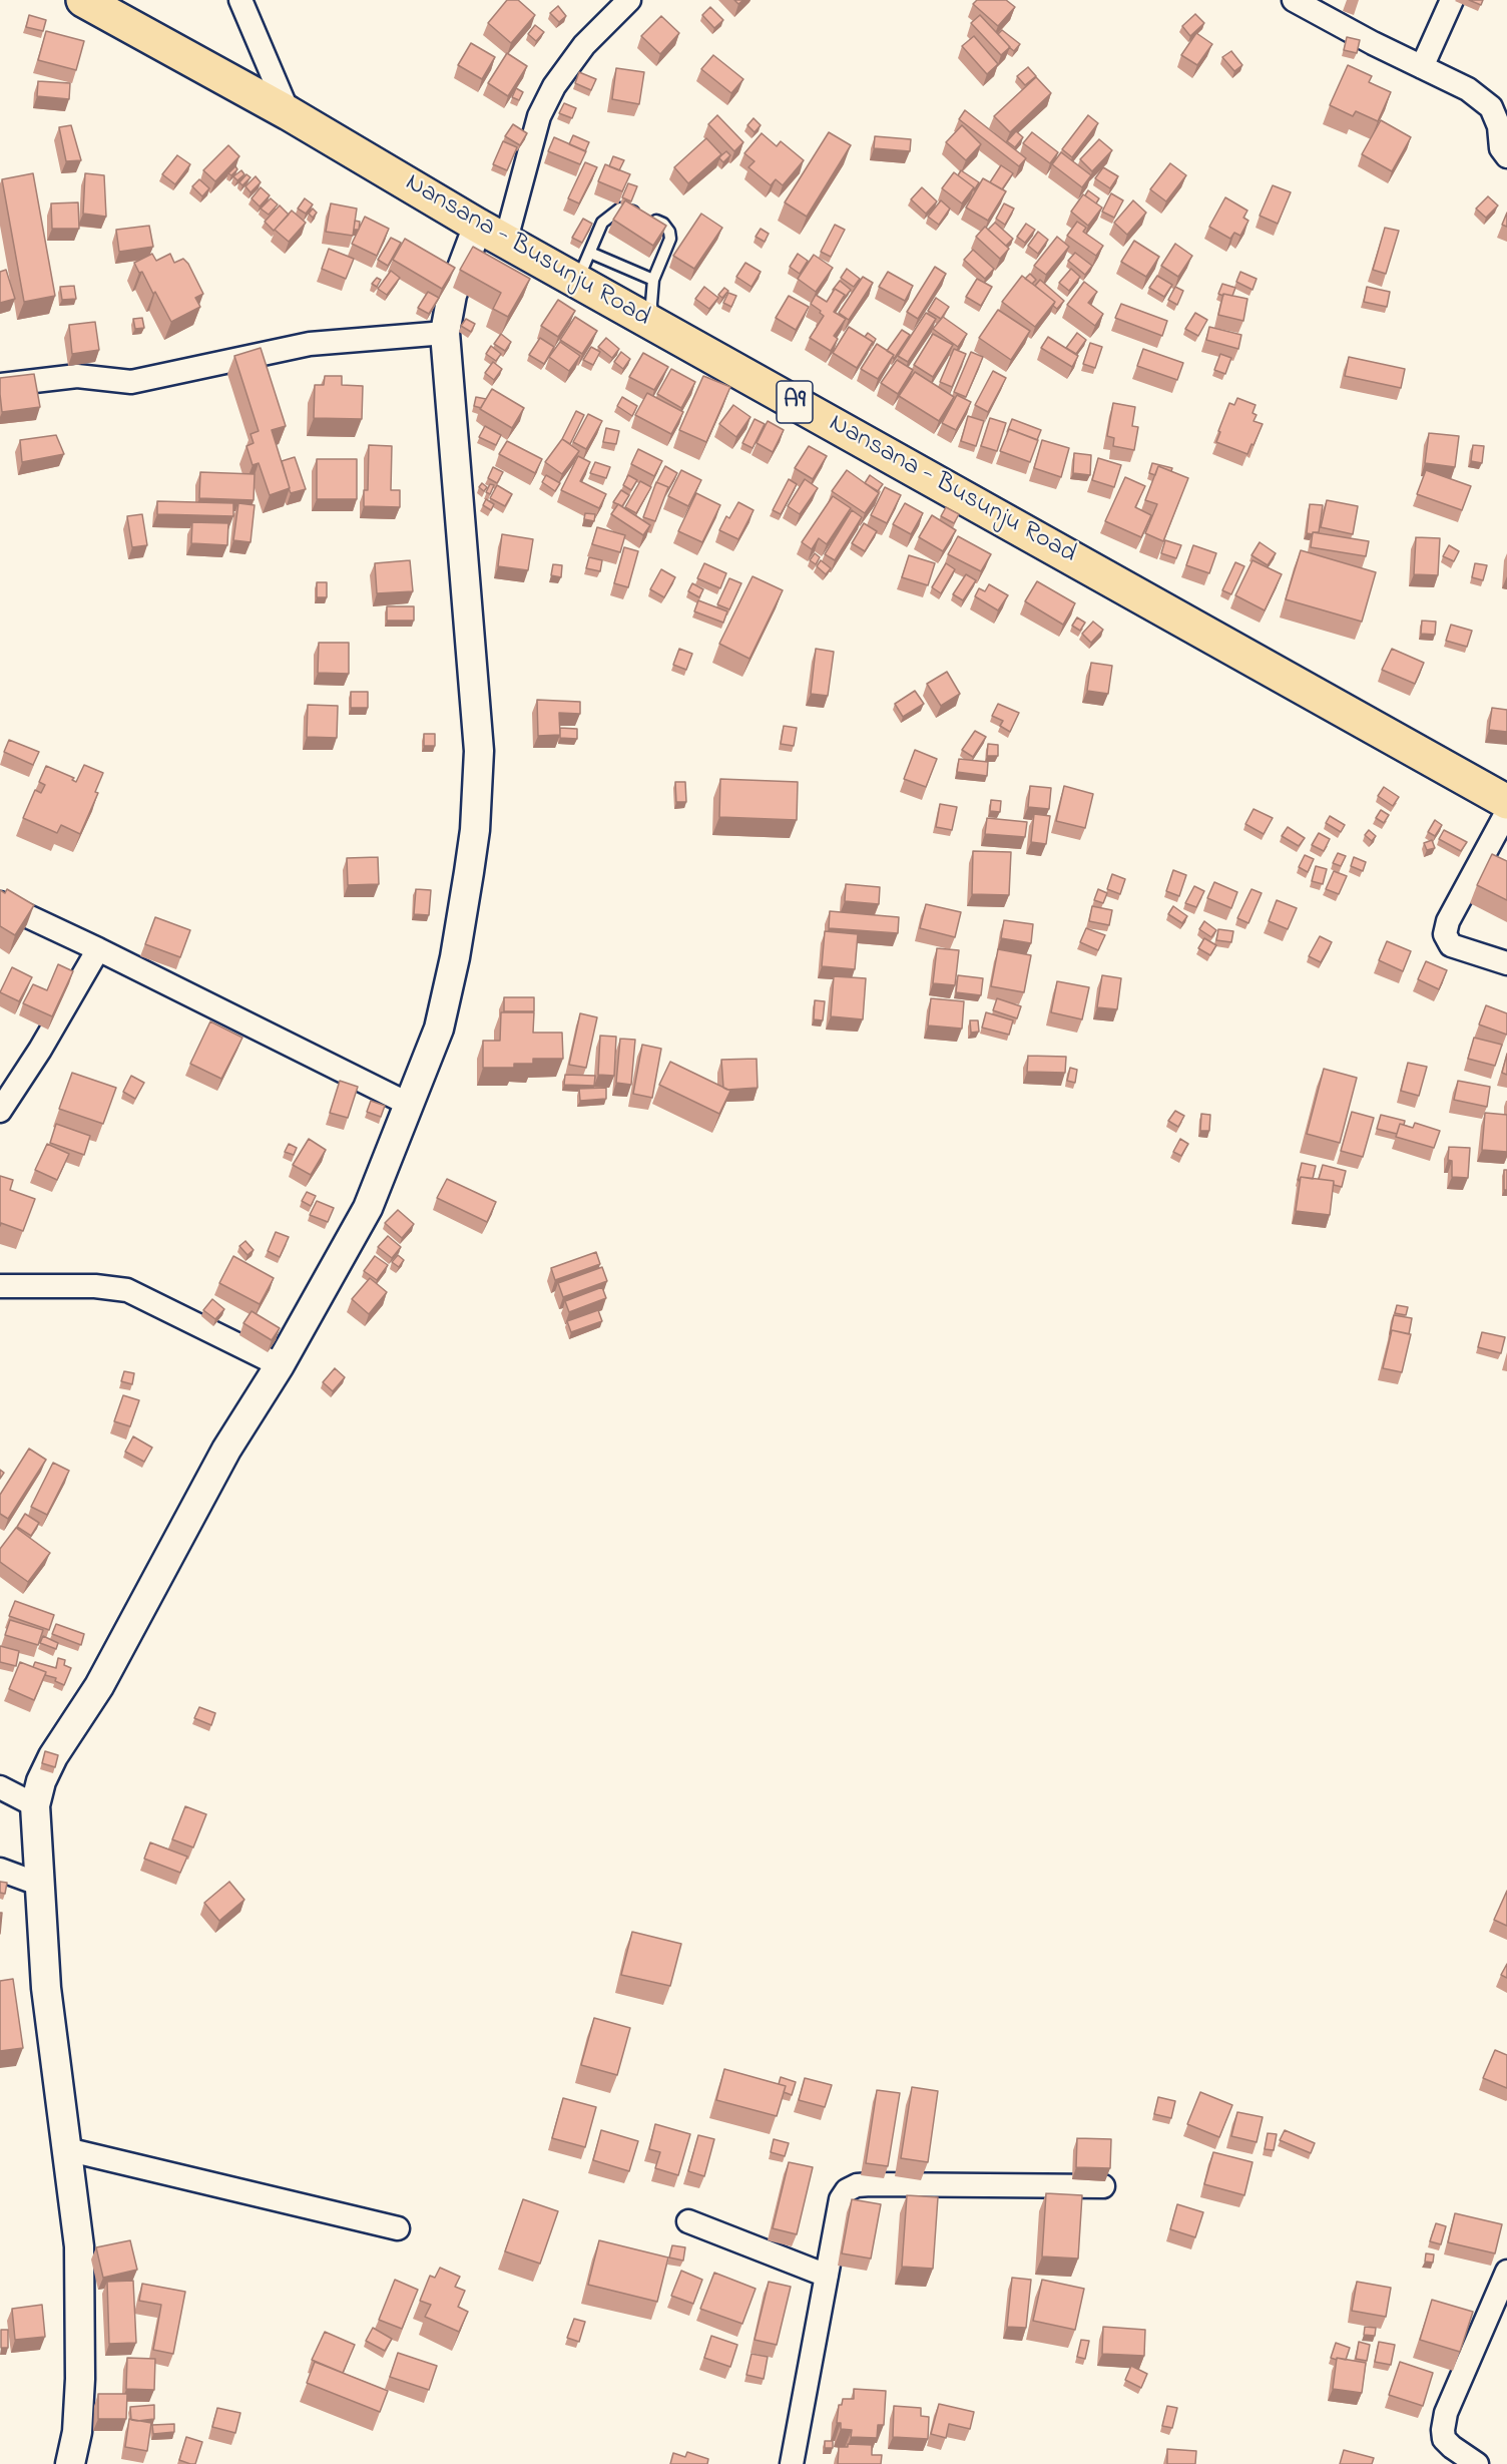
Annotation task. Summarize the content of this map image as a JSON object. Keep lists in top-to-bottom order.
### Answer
{
  "streets": {
    "main road": ["Nansana - Busunju Road", "A9"]
  }
}
